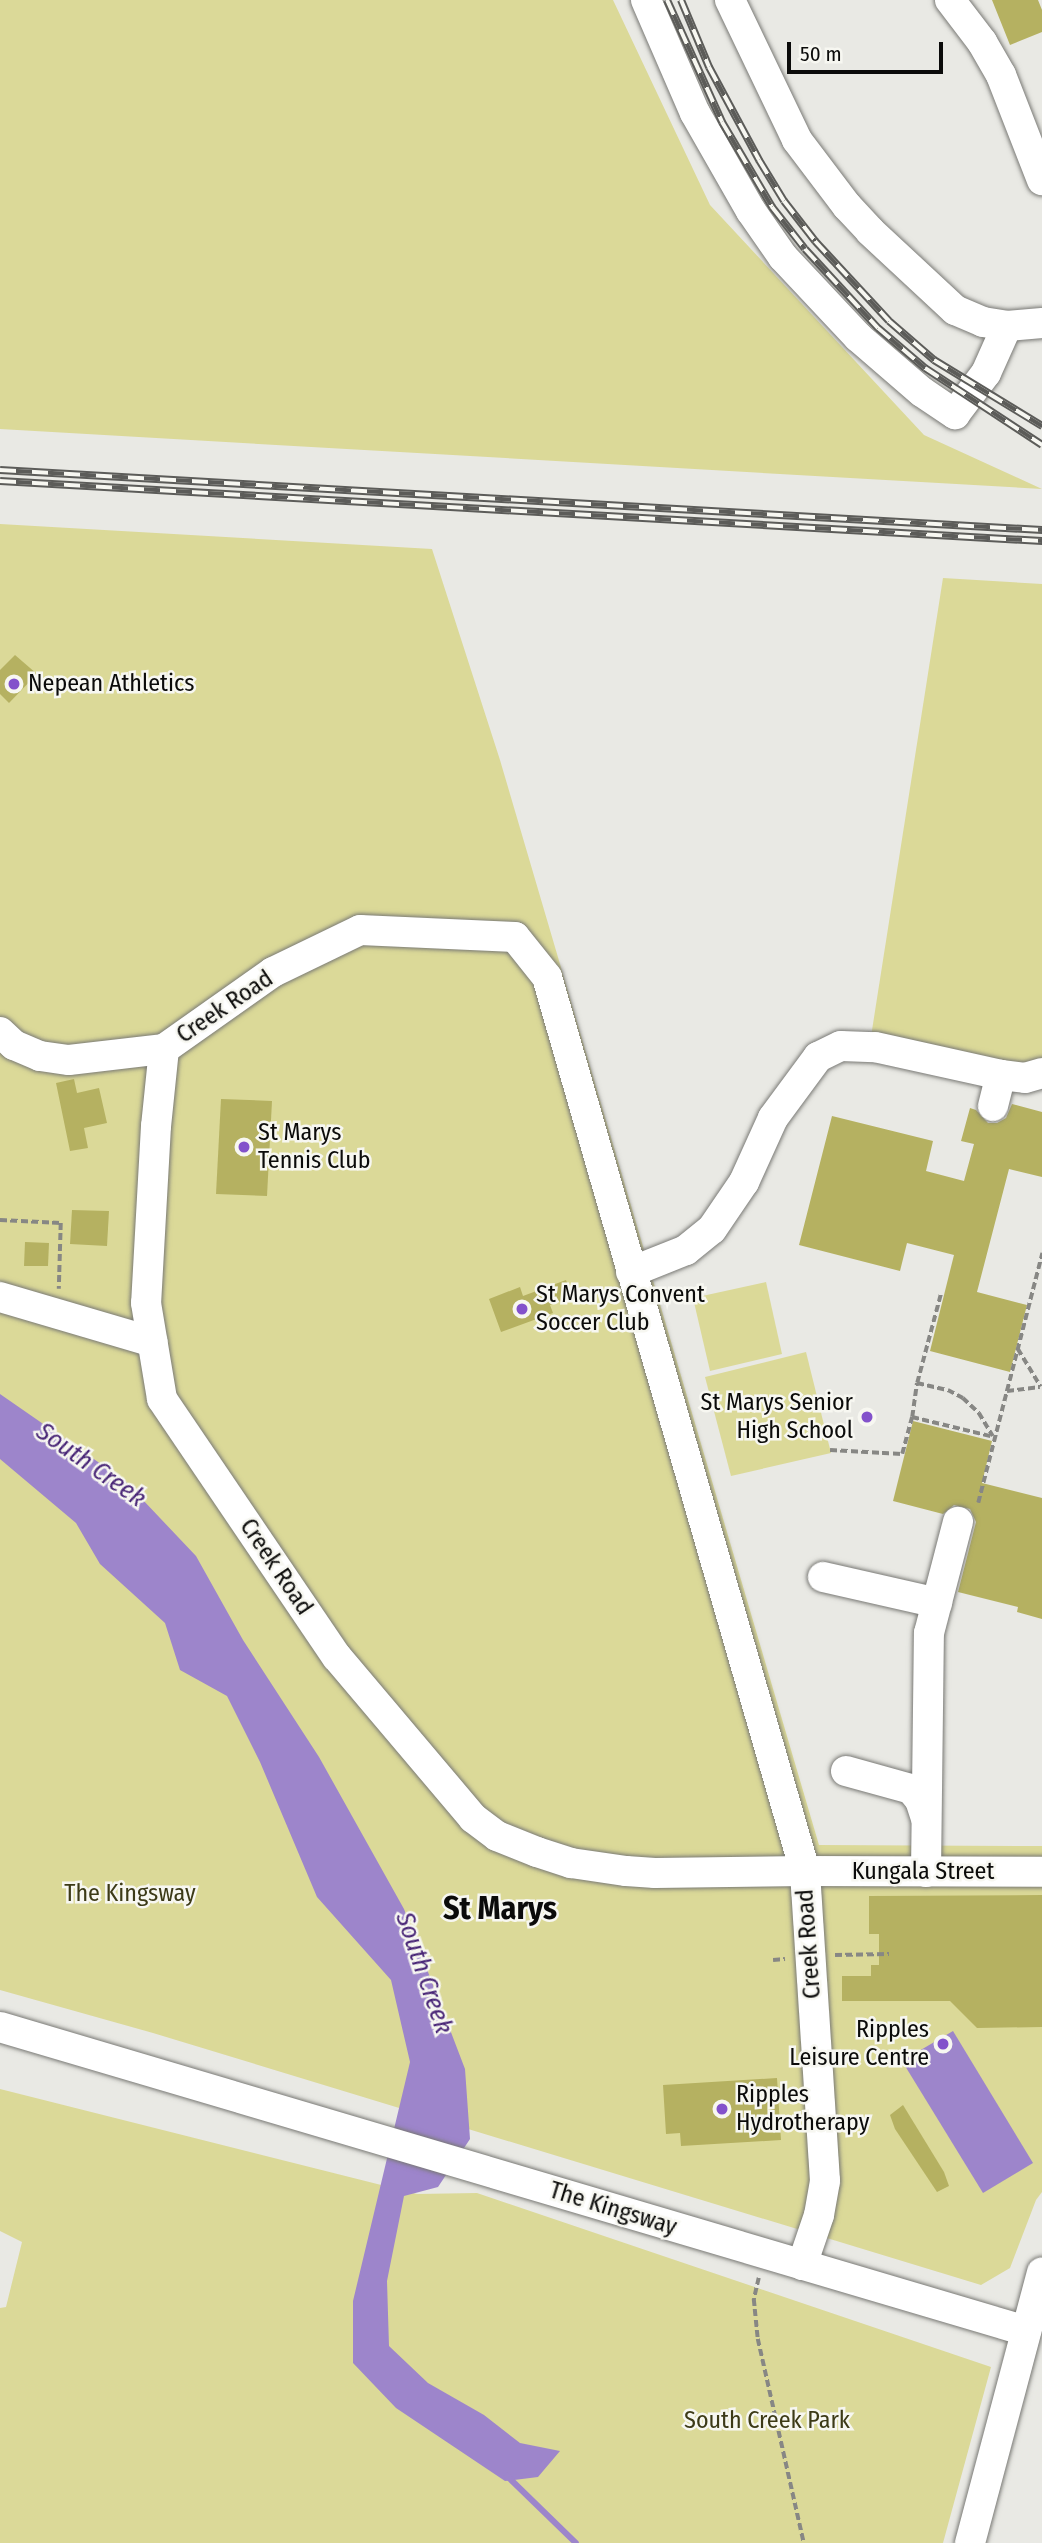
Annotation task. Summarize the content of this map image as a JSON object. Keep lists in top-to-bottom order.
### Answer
{
  "streets": {
    "street": ["Creek Road", "Kungala Street", "The Kingsway"]
  },
  "crossings": [
    ["Creek Road", "Kungala Street"],
    ["Creek Road", "The Kingsway"]
  ],
  "districts": ["St Marys"],
  "water": ["South Creek"],
  "parks": ["The Kingsway", "South Creek Park"],
  "places": [
    "Nepean Athletics",
    "St Marys Tennis Club",
    "St Marys Convent Soccer Club",
    "St Marys Senior High School",
    "Ripples Leisure Centre",
    "Ripples Hydrotherapy"
  ],
  "scale_bar": "50 m"
}
